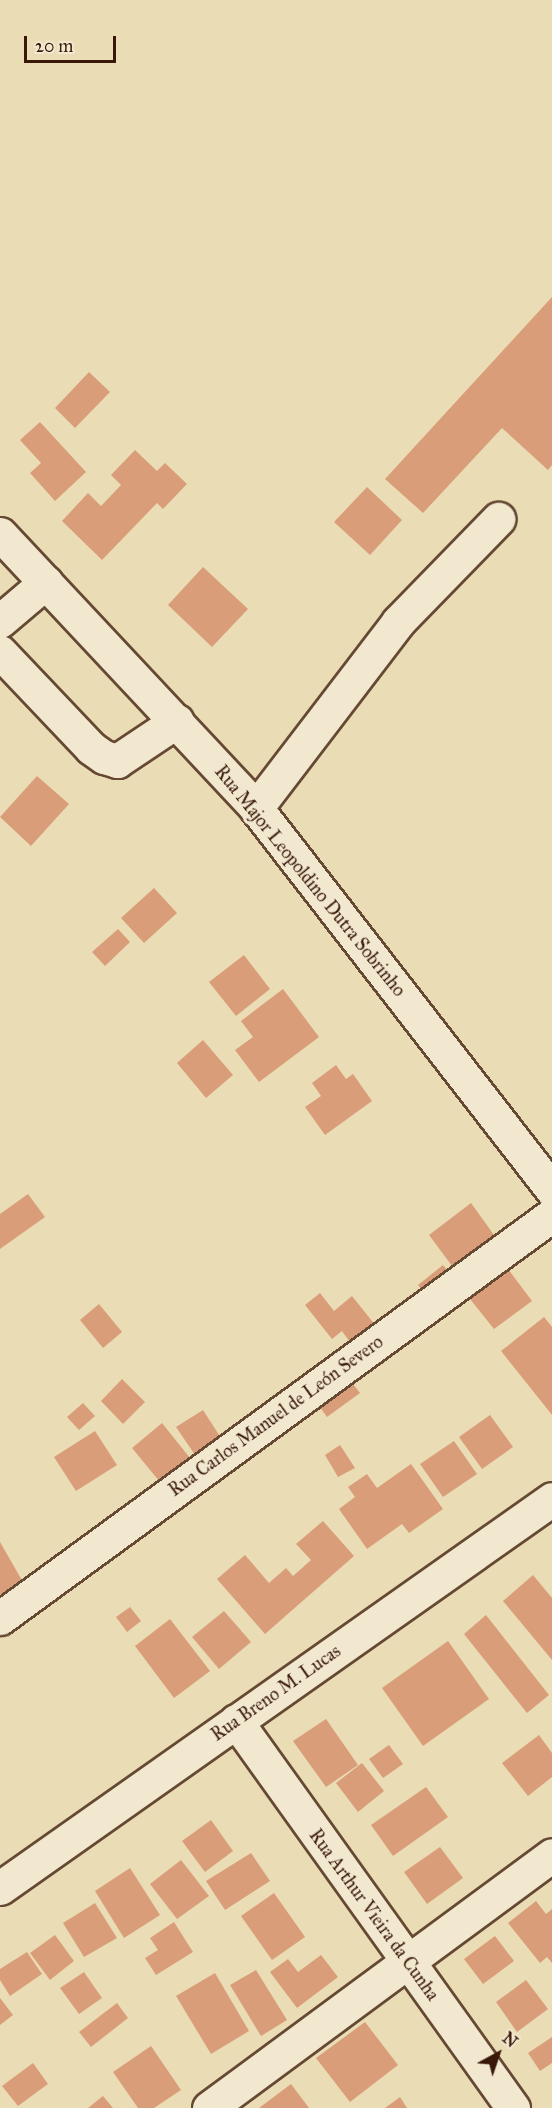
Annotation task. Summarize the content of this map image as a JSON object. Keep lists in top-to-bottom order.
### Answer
{
  "streets": {
    "street": [
      "Rua Major Leopoldino Dutra Sobrinho",
      "Rua Carlos Manuel de León Severo",
      "Rua Breno M. Lucas",
      "Rua Arthur Vieira da Cunha"
    ]
  },
  "crossings": [
    ["Rua Breno M. Lucas", "Rua Arthur Vieira da Cunha"]
  ],
  "scale_bar": "20 m",
  "north": "top right"
}
